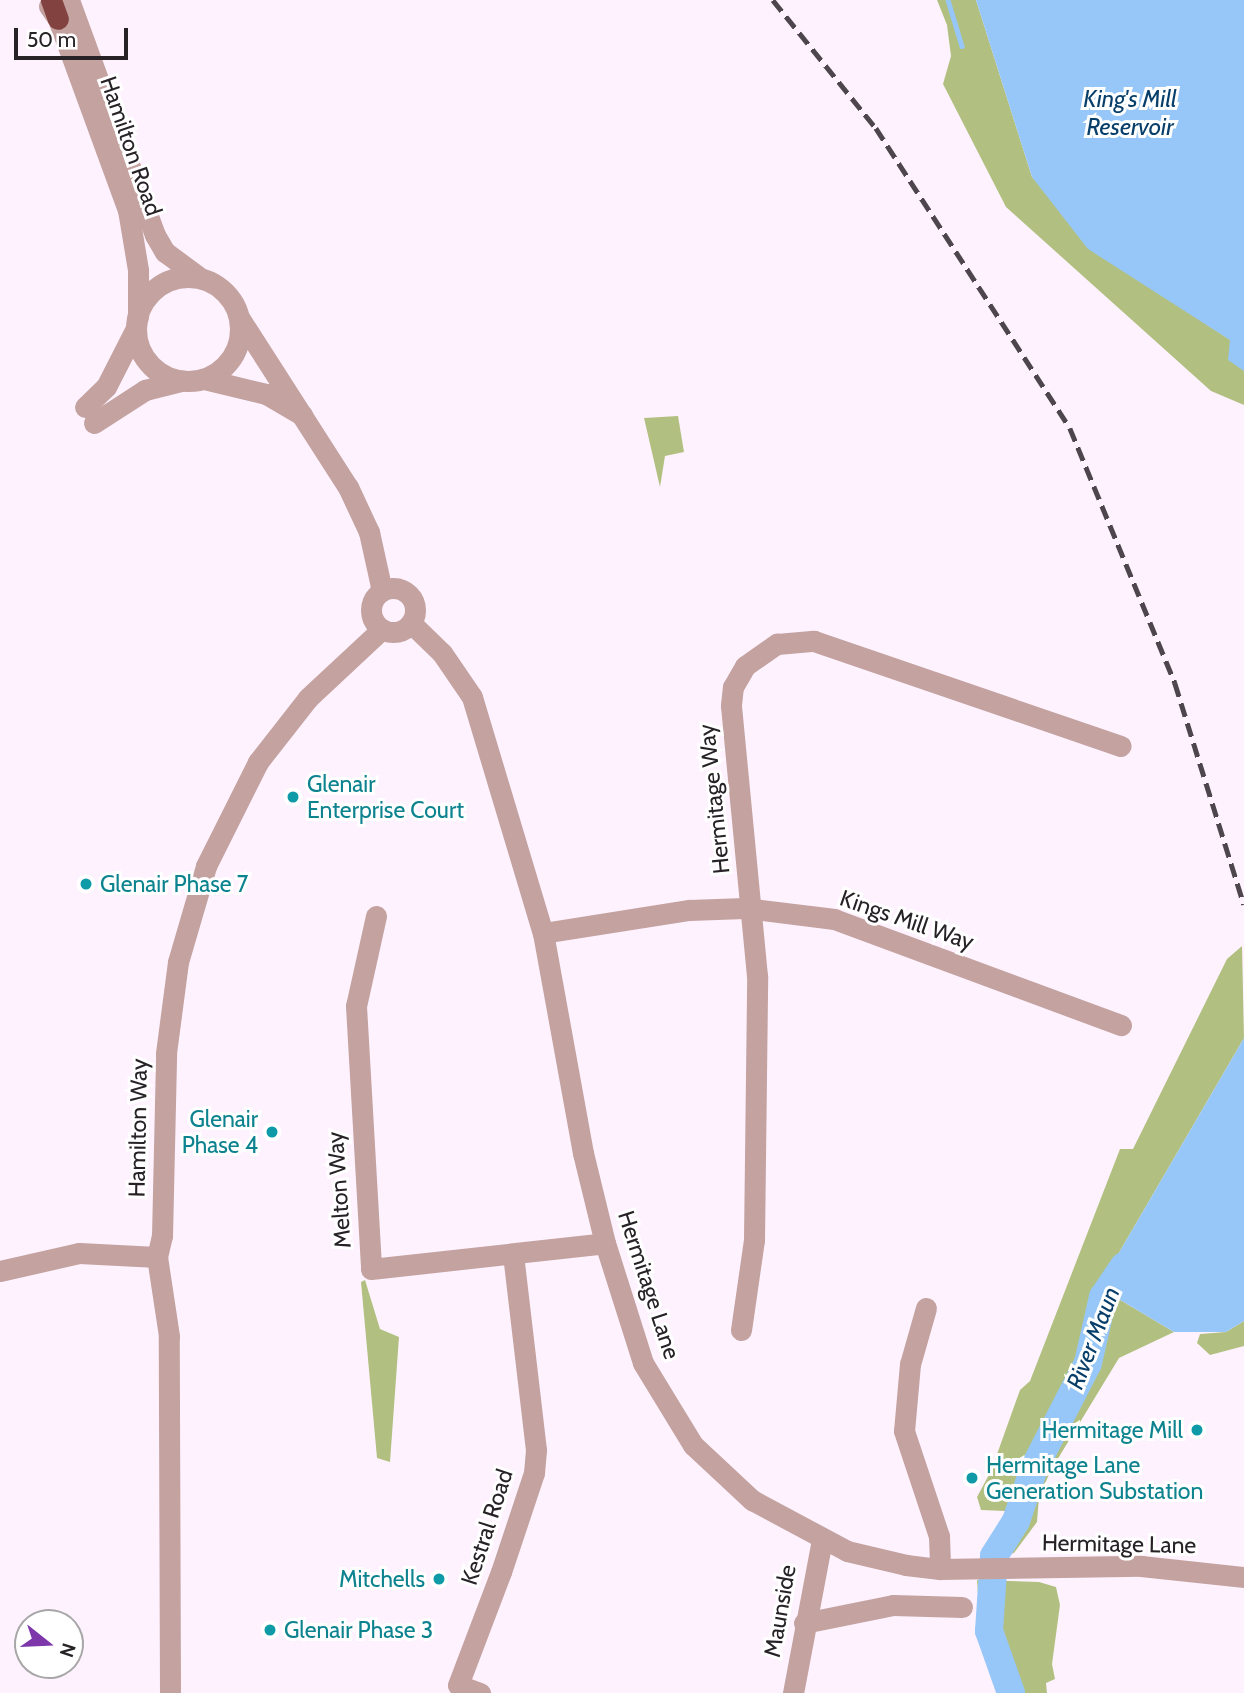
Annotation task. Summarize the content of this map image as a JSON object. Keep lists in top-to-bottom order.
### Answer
{
  "streets": {
    "street": [
      "Hamilton Road",
      "Hermitage Way",
      "Kings Mill Way",
      "Hamilton Way",
      "Melton Way",
      "Hermitage Lane",
      "Kestral Road",
      "Maunside"
    ]
  },
  "crossings": [
    ["Hamilton Road", "Hamilton Way"],
    ["Hamilton Road", "Hermitage Lane"],
    ["Hermitage Way", "Kings Mill Way"],
    ["Kings Mill Way", "Hermitage Lane"],
    ["Hamilton Way", "Hermitage Lane"],
    ["Melton Way", "Hermitage Lane"],
    ["Melton Way", "Kestral Road"],
    ["Hermitage Lane", "Maunside"]
  ],
  "water": ["King's Mill Reservoir", "River Maun"],
  "places": [
    "Glenair Enterprise Court",
    "Glenair Phase 7",
    "Glenair Phase 4",
    "Hermitage Mill",
    "Hermitage Lane Generation Substation",
    "Mitchells",
    "Glenair Phase 3"
  ],
  "scale_bar": "50 m",
  "north": "right"
}
